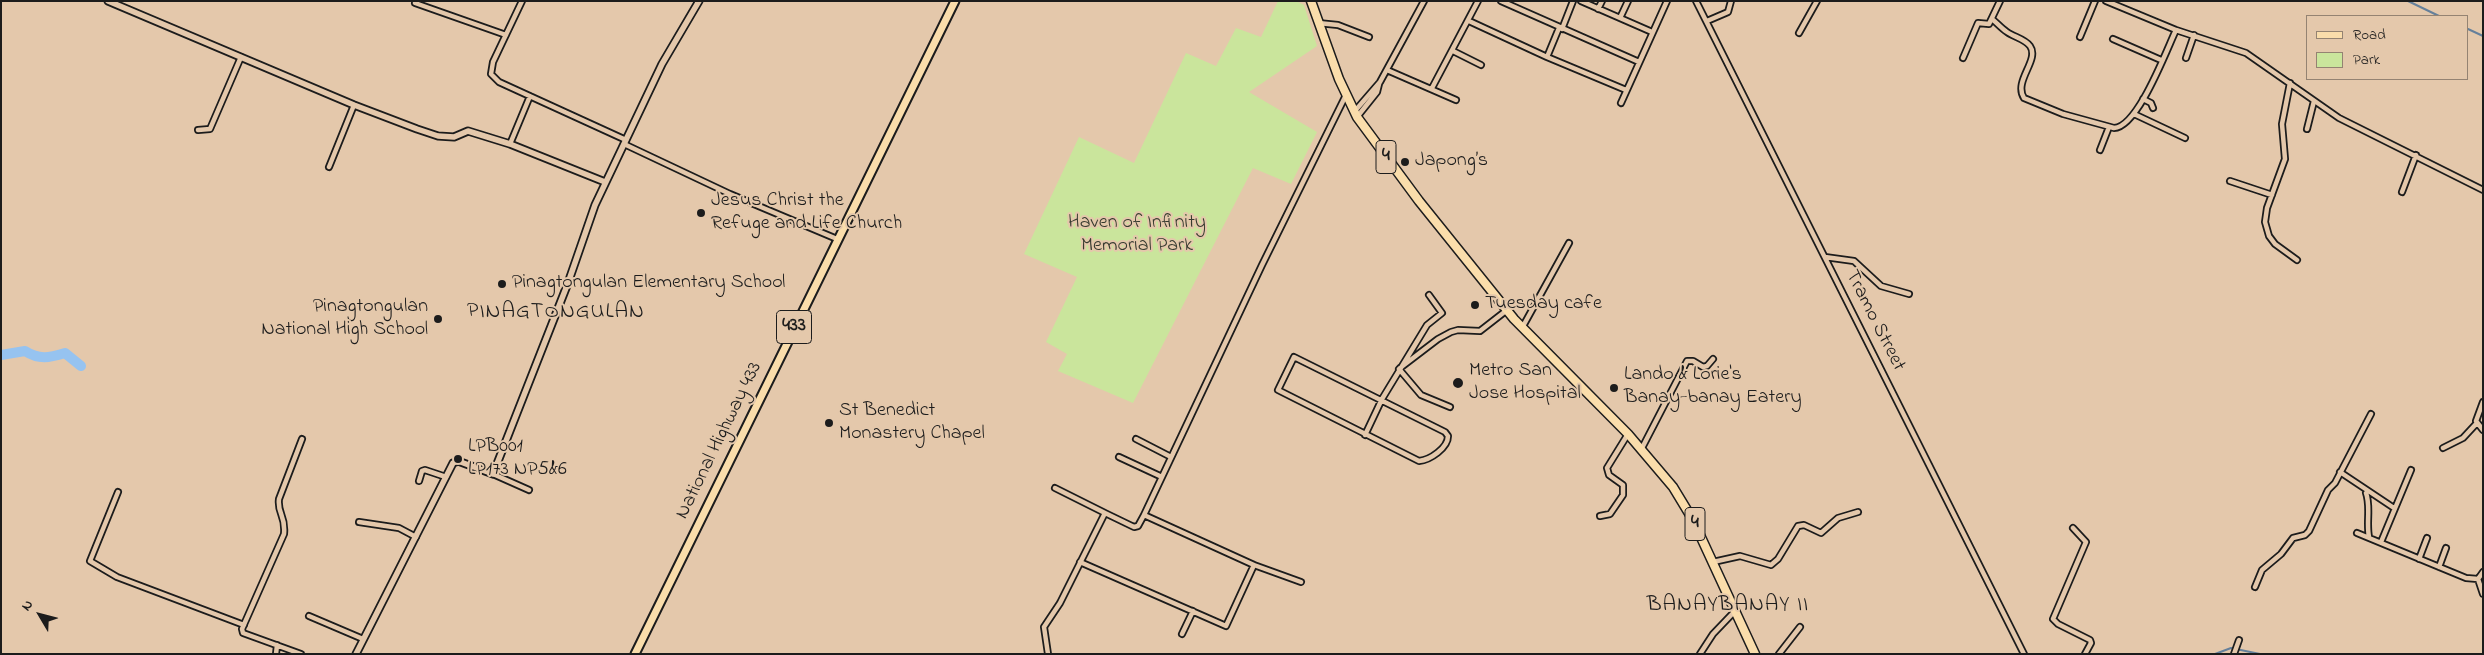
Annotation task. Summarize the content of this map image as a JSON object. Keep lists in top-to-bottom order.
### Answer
{
  "streets": {
    "highway": ["4"],
    "main road": ["433", "National Highway 433"],
    "street": ["Tramo Street"]
  },
  "districts": ["PINAGTONGULAN", "BANAYBANAY II"],
  "parks": ["Haven of Infinity Memorial Park"],
  "places": [
    "Japong’s",
    "Jesus Christ the Refuge and Life Church",
    "Pinagtongulan Elementary School",
    "Tuesday cafe",
    "Pinagtongulan National High School",
    "Metro San Jose Hospital",
    "Lando & Lorie's Banay-banay Eatery",
    "St Benedict Monastery Chapel",
    "LPB001 LP173 NP5&6"
  ],
  "legend": ["Road", "Park"],
  "north": "top left"
}
